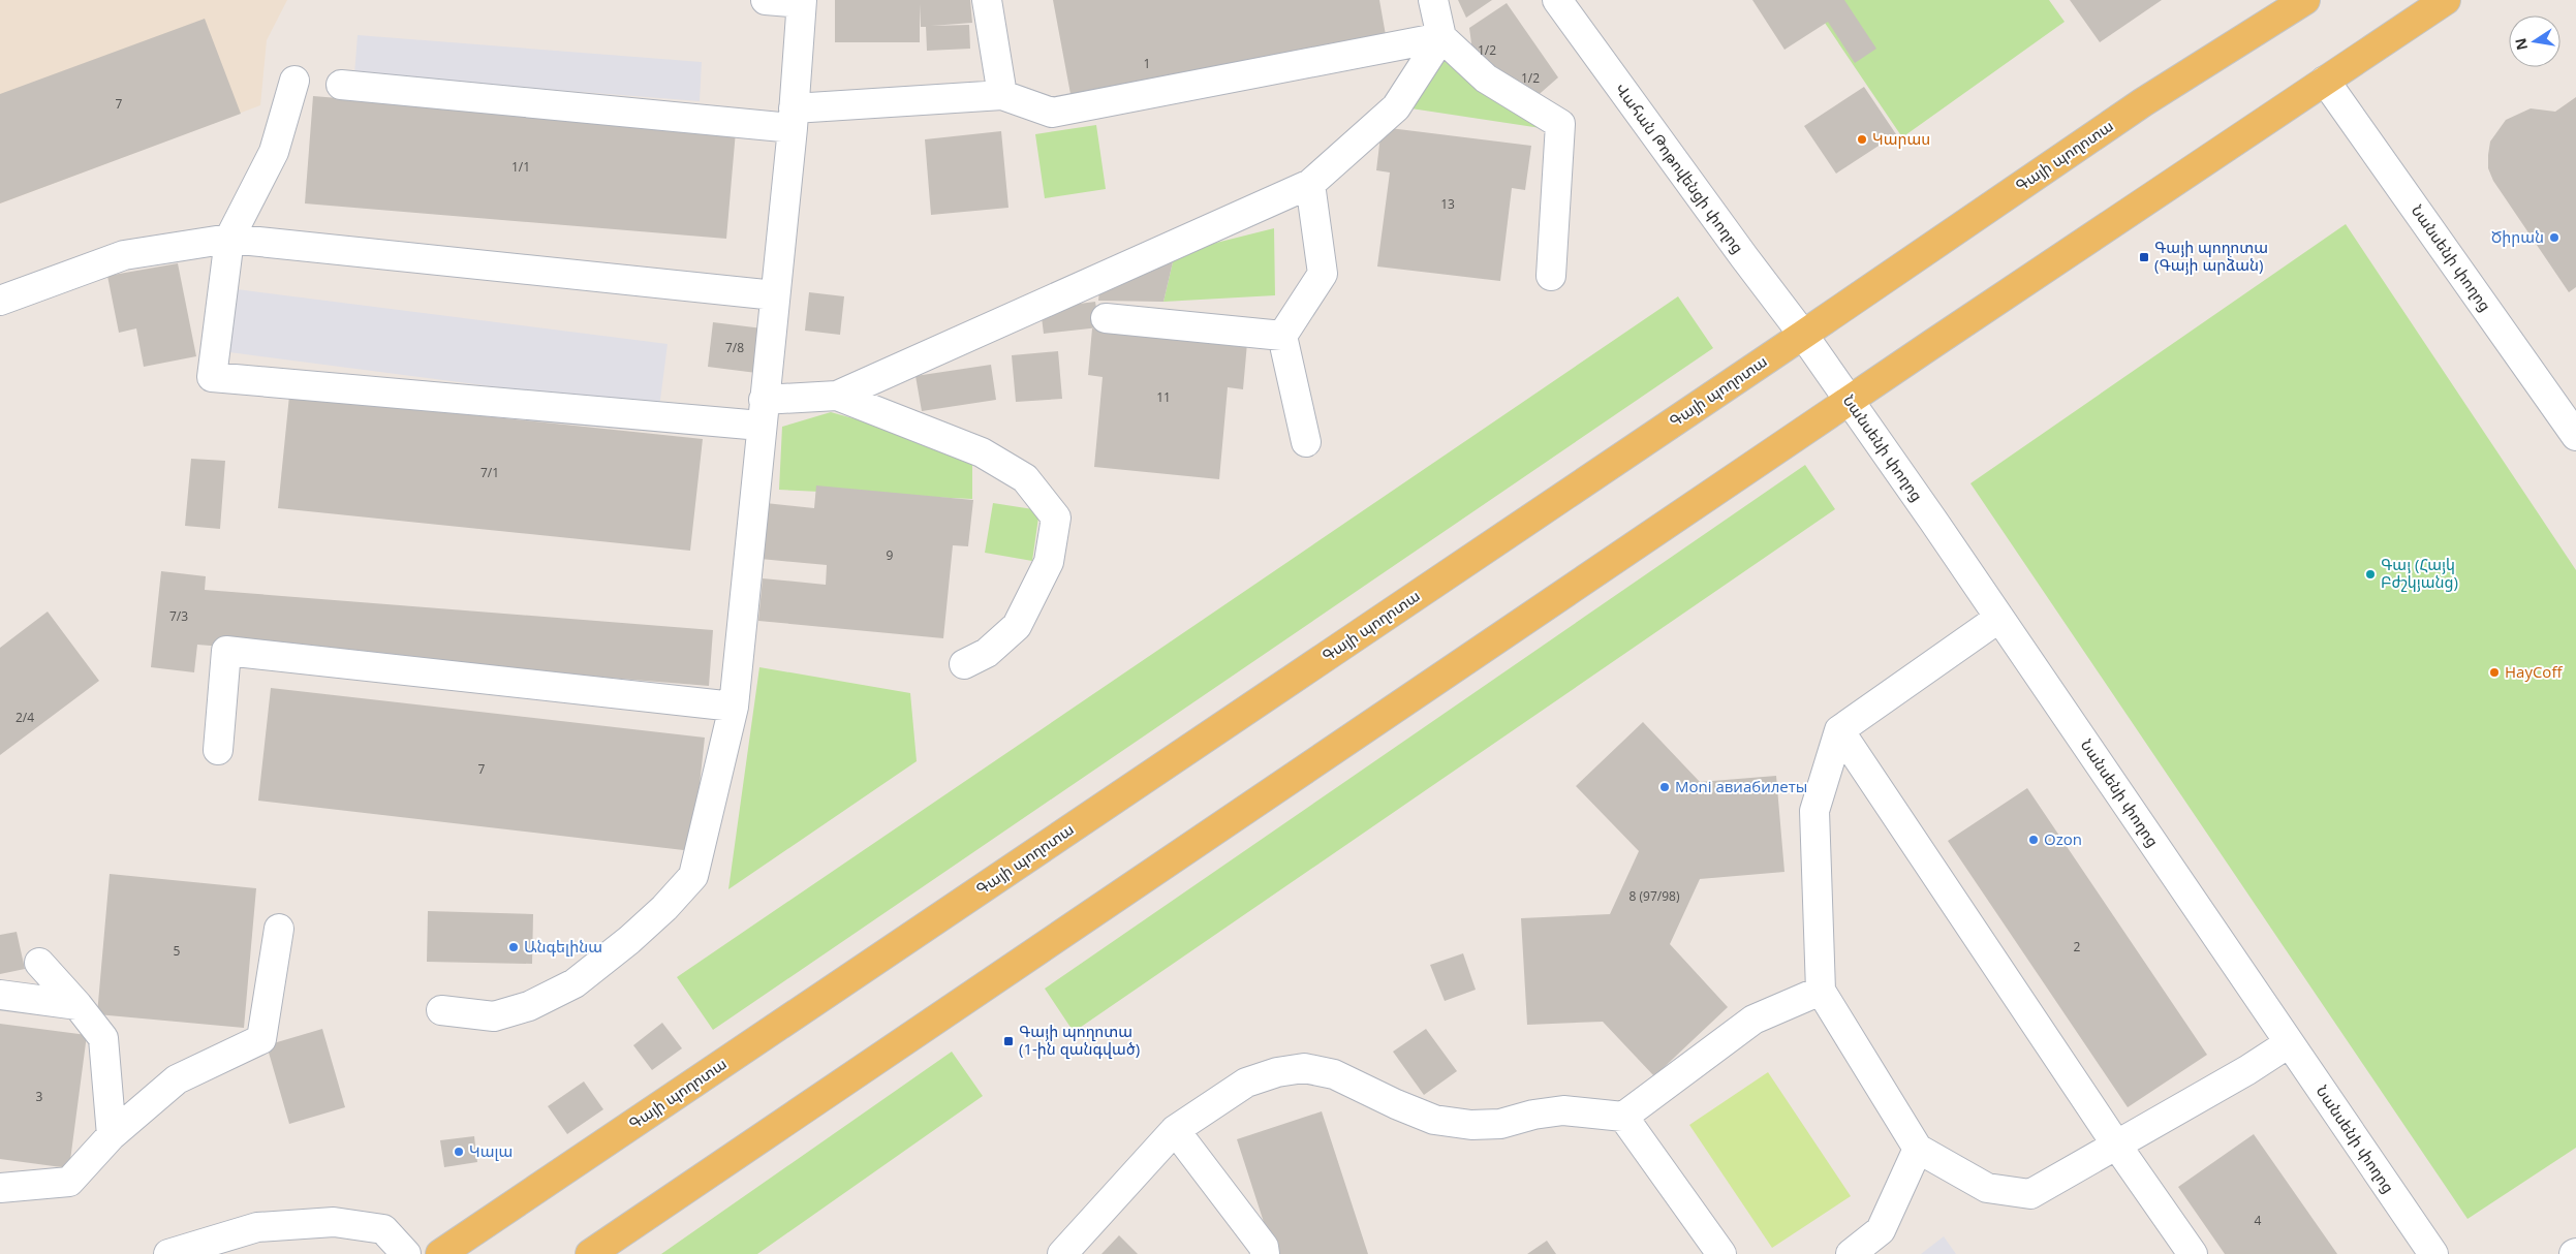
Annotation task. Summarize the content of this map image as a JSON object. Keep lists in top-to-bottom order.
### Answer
{
  "streets": {
    "main road": ["Գայի պողոտա"],
    "street": ["Վահան Թոթովենցի փողոց", "Նանսենի փողոց"]
  },
  "crossings": [
    ["Գայի պողոտա", "Վահան Թոթովենցի փողոց"],
    ["Գայի պողոտա", "Նանսենի փողոց"],
    ["Վահան Թոթովենցի փողոց", "Նանսենի փողոց"]
  ],
  "places": {
    "other": [
      "Կարաս",
      "Ծիրան",
      "Գայ (Հայկ Բժշկյանց)",
      "HayCoff",
      "Moni авиабилеты",
      "Ozon",
      "Անգելինա",
      "Կալա"
    ],
    "transit": ["Գայի պողոտա (Գայի արձան)", "Գայի պողոտա (1-ին զանգված)"]
  },
  "house_numbers": [
    "1/2",
    "1",
    "1/2",
    "7",
    "1/1",
    "13",
    "7/8",
    "11",
    "7/1",
    "9",
    "7/3",
    "2/4",
    "7",
    "8 (97/98)",
    "2",
    "5",
    "3",
    "4"
  ],
  "north": "left"
}
